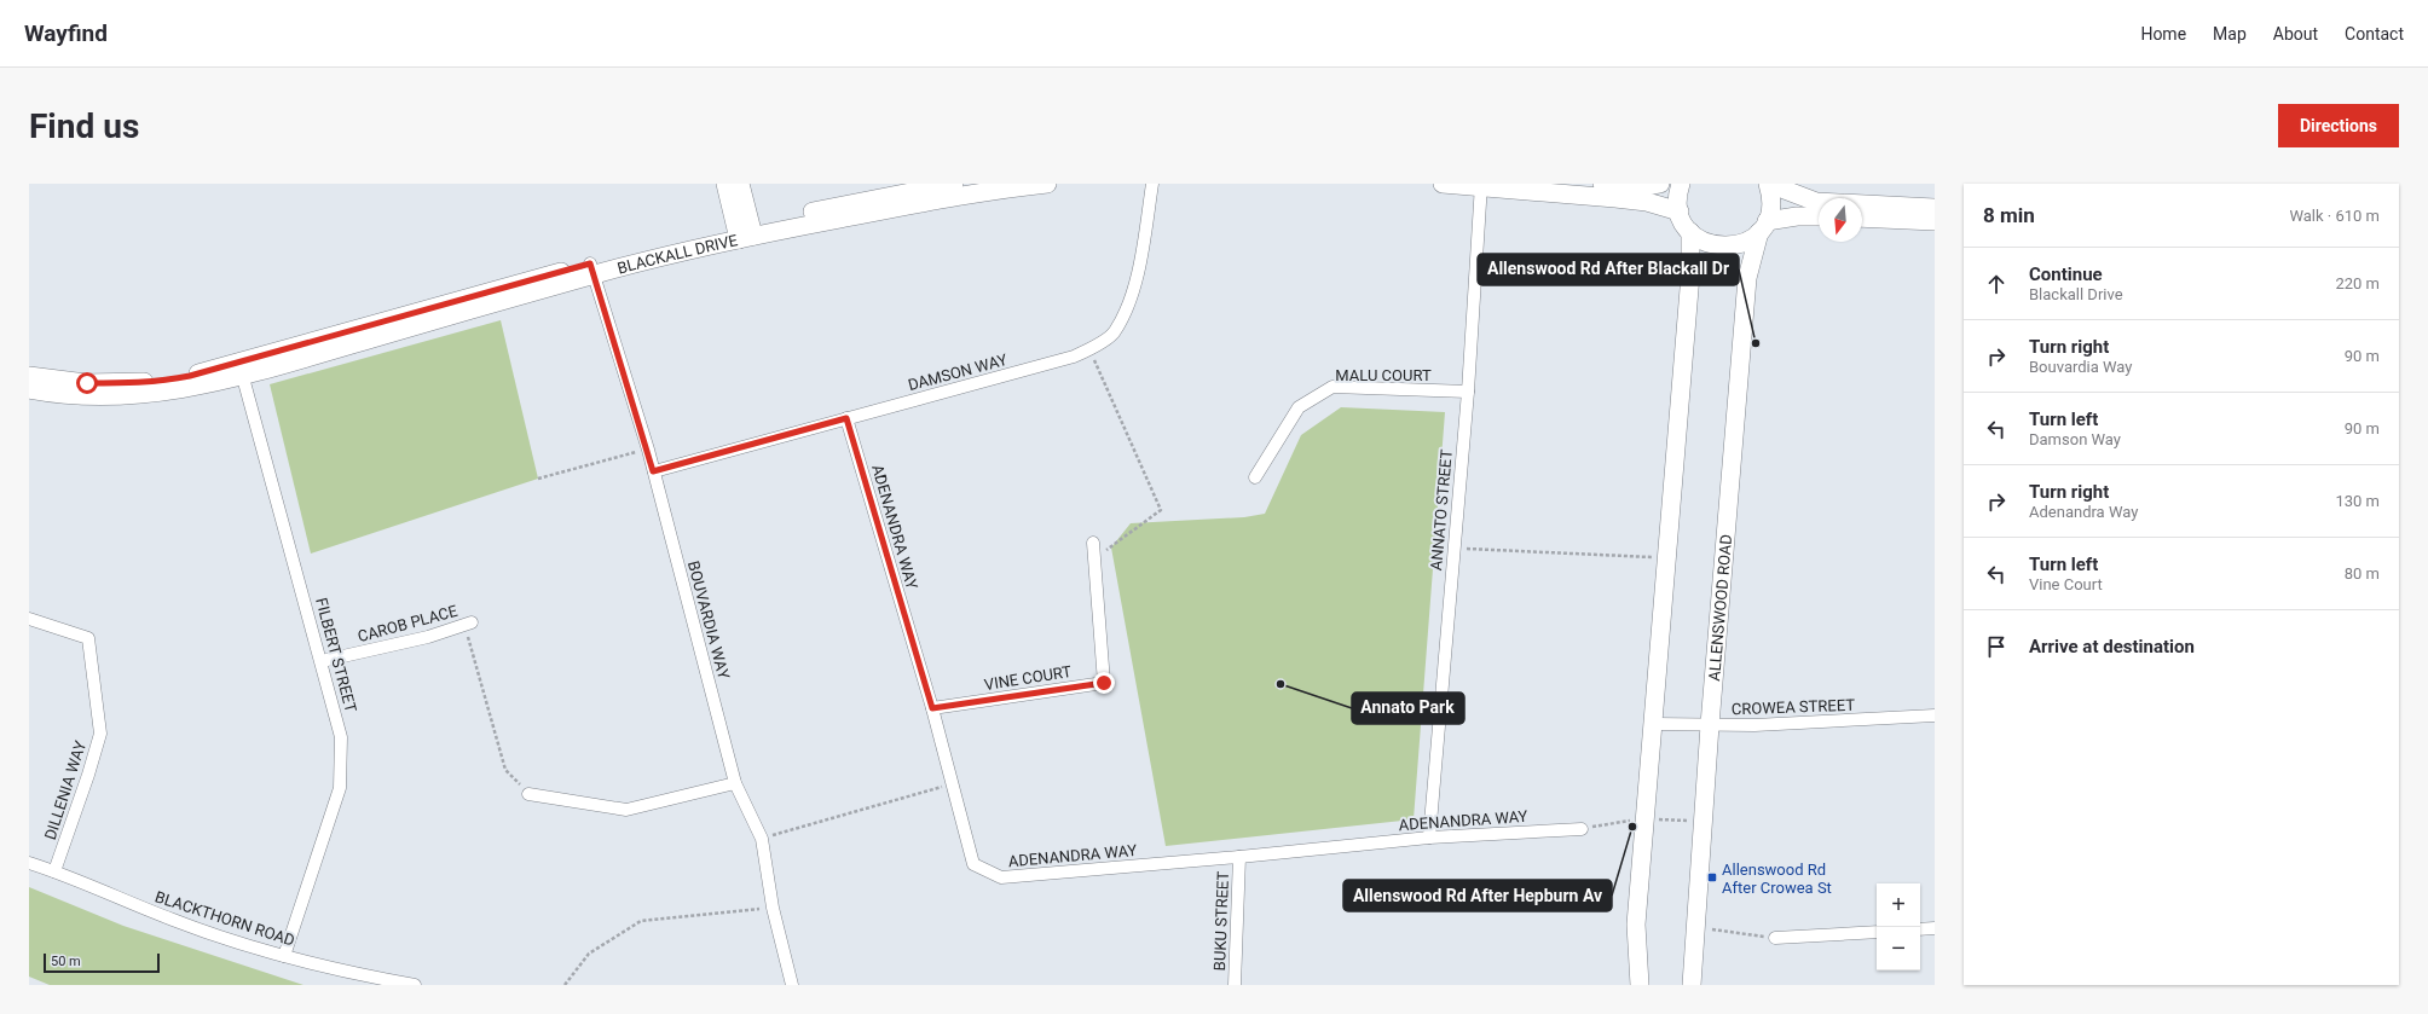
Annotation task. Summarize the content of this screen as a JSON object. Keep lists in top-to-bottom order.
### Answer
{
  "streets": {
    "main road": ["BLACKALL DRIVE", "ALLENSWOOD ROAD"],
    "street": [
      "DAMSON WAY",
      "MALU COURT",
      "ANNATO STREET",
      "ADENANDRA WAY",
      "BOUVARDIA WAY",
      "CAROB PLACE",
      "FILBERT STREET",
      "VINE COURT",
      "CROWEA STREET",
      "DILLENIA WAY",
      "BLACKTHORN ROAD",
      "BUKU STREET"
    ]
  },
  "crossings": [
    ["BLACKALL DRIVE", "BOUVARDIA WAY"],
    ["BLACKALL DRIVE", "FILBERT STREET"],
    ["DAMSON WAY", "ADENANDRA WAY"],
    ["DAMSON WAY", "BOUVARDIA WAY"],
    ["MALU COURT", "ANNATO STREET"],
    ["ANNATO STREET", "ADENANDRA WAY"],
    ["ADENANDRA WAY", "VINE COURT"],
    ["ADENANDRA WAY", "BUKU STREET"],
    ["ALLENSWOOD ROAD", "CROWEA STREET"],
    ["CAROB PLACE", "FILBERT STREET"],
    ["FILBERT STREET", "BLACKTHORN ROAD"],
    ["DILLENIA WAY", "BLACKTHORN ROAD"]
  ],
  "places": {
    "other": ["Allenswood Rd After Blackall Dr", "Annato Park", "Allenswood Rd After Hepburn Av"],
    "transit": ["Allenswood Rd After Crowea St"]
  },
  "scale_bar": "50 m",
  "north": "bottom",
  "page": {
    "header": "Wayfind",
    "nav": [
      "Home",
      "Map",
      "About",
      "Contact"
    ],
    "buttons": "Directions",
    "title": "Find us",
    "heading": ["8 min", "Walk · 610 m"],
    "list": [
      ["Continue", "Blackall Drive", "220 m"],
      ["Turn right", "Bouvardia Way", "90 m"],
      ["Turn left", "Damson Way", "90 m"],
      ["Turn right", "Adenandra Way", "130 m"],
      ["Turn left", "Vine Court", "80 m"],
      "Arrive at destination"
    ],
    "map_buttons": ["+", "−"],
    "scale": "50 m"
  }
}
